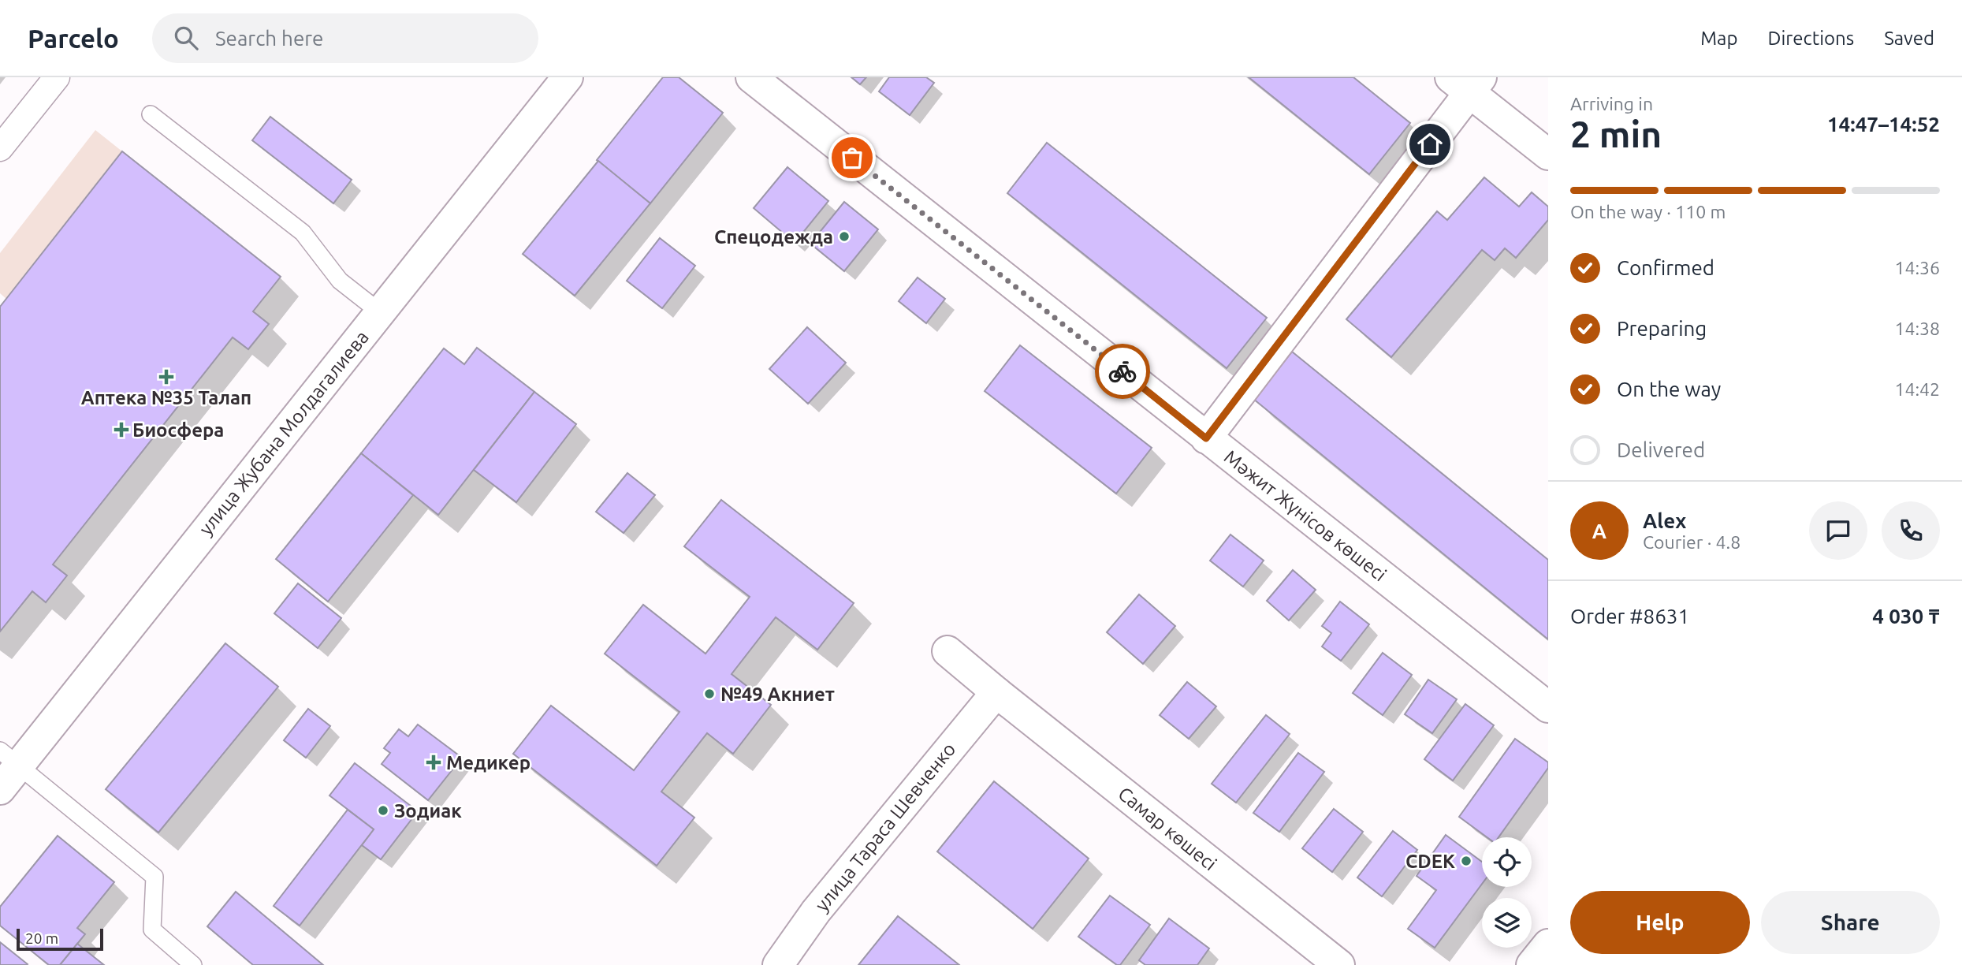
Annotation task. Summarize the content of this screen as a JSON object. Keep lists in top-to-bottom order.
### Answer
{
  "streets": {
    "street": [
      "улица Жубана Молдагалиева",
      "Мәжит Жүнісов көшесі",
      "улица Тараса Шевченко",
      "Самар көшесі"
    ]
  },
  "crossings": [
    ["улица Тараса Шевченко", "Самар көшесі"]
  ],
  "places": {
    "other": [
      "Спецодежда",
      "№49 Акниет",
      "Зодиак",
      "CDEK"
    ],
    "health": ["Аптека №35 Талап", "Биосфера", "Медикер"]
  },
  "scale_bar": "20 m",
  "page": {
    "header": "Parcelo",
    "search": "Search here",
    "nav": ["Map", "Directions", "Saved"],
    "heading": ["2 min", "Arriving in", "14:47–14:52"],
    "panel": [
      "Alex",
      "Courier · 4.8",
      "Order #8631",
      "4 030 ₸"
    ],
    "bar": "On the way · 110 m",
    "list": [
      ["Confirmed", "14:36"],
      ["Preparing", "14:38"],
      ["On the way", "14:42"],
      "Delivered"
    ],
    "round": "A",
    "buttons": ["Help", "Share"],
    "scale": "20 m"
  }
}
